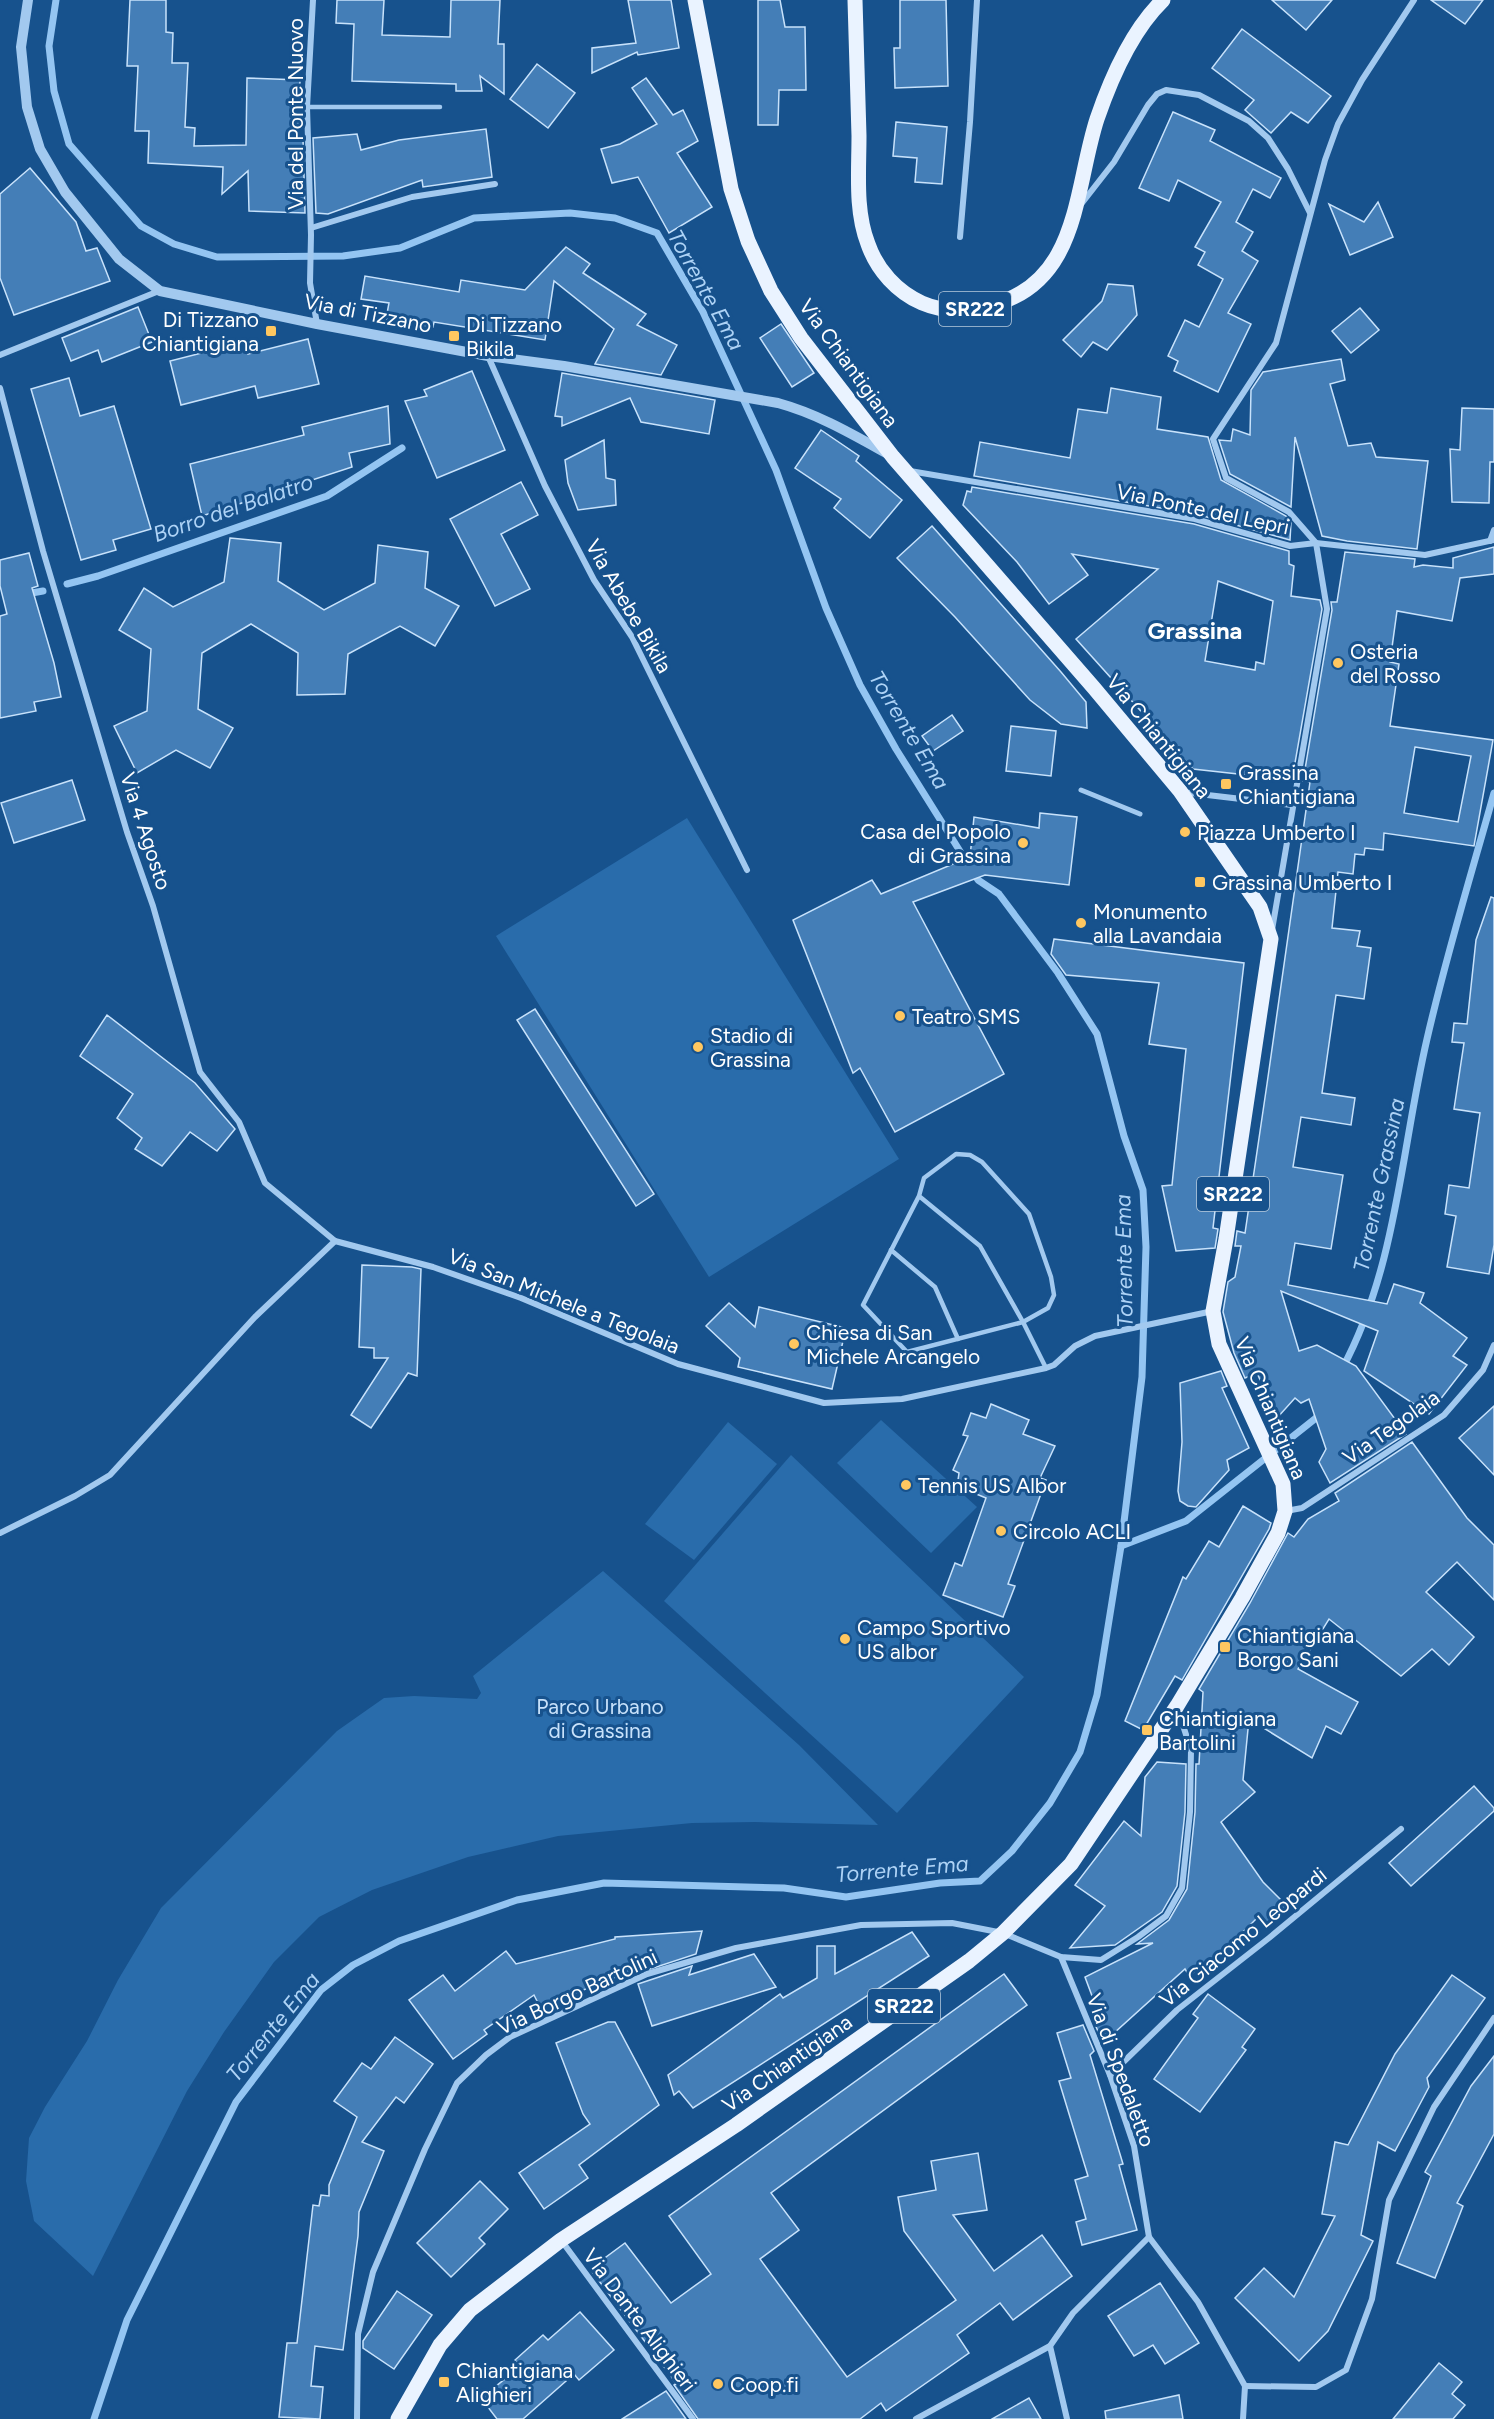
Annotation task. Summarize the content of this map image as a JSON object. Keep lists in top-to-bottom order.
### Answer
{
  "streets": {
    "main road": ["SR222", "Via Chiantigiana"],
    "street": [
      "Via del Ponte Nuovo",
      "Via di Tizzano",
      "Via Ponte del Lepri",
      "Via Abebe Bikila",
      "Via 4 Agosto",
      "Via San Michele a Tegolaia",
      "Via Tegolaia",
      "Via Giacomo Leopardi",
      "Via Borgo Bartolini",
      "Via di Spedaletto",
      "Via Dante Alighieri"
    ]
  },
  "crossings": [
    ["Via del Ponte Nuovo", "Via di Tizzano"],
    ["Via di Tizzano", "Via Chiantigiana"],
    ["Via di Tizzano", "Via Abebe Bikila"],
    ["Via Chiantigiana", "Via Ponte del Lepri"],
    ["Via Chiantigiana", "Via San Michele a Tegolaia"],
    ["Via Chiantigiana", "Via Tegolaia"],
    ["Via Chiantigiana", "Via Borgo Bartolini"],
    ["Via Chiantigiana", "Via Dante Alighieri"],
    ["Via 4 Agosto", "Via San Michele a Tegolaia"],
    ["Via Giacomo Leopardi", "Via di Spedaletto"],
    ["Via Borgo Bartolini", "Via di Spedaletto"]
  ],
  "districts": ["Grassina"],
  "water": ["Torrente Ema", "Borro del Balatro", "Torrente Grassina"],
  "parks": ["Parco Urbano di Grassina"],
  "places": {
    "transit": [
      "Di Tizzano Chiantigiana",
      "Di Tizzano Bikila",
      "Grassina Chiantigiana",
      "Grassina Umberto I",
      "Chiantigiana Borgo Sani",
      "Chiantigiana Bartolini",
      "Chiantigiana Alighieri"
    ],
    "other": [
      "Osteria del Rosso",
      "Piazza Umberto I",
      "Casa del Popolo di Grassina",
      "Monumento alla Lavandaia",
      "Teatro SMS",
      "Stadio di Grassina",
      "Chiesa di San Michele Arcangelo",
      "Tennis US Albor",
      "Circolo ACLI",
      "Campo Sportivo US albor",
      "Coop.fi"
    ]
  }
}
